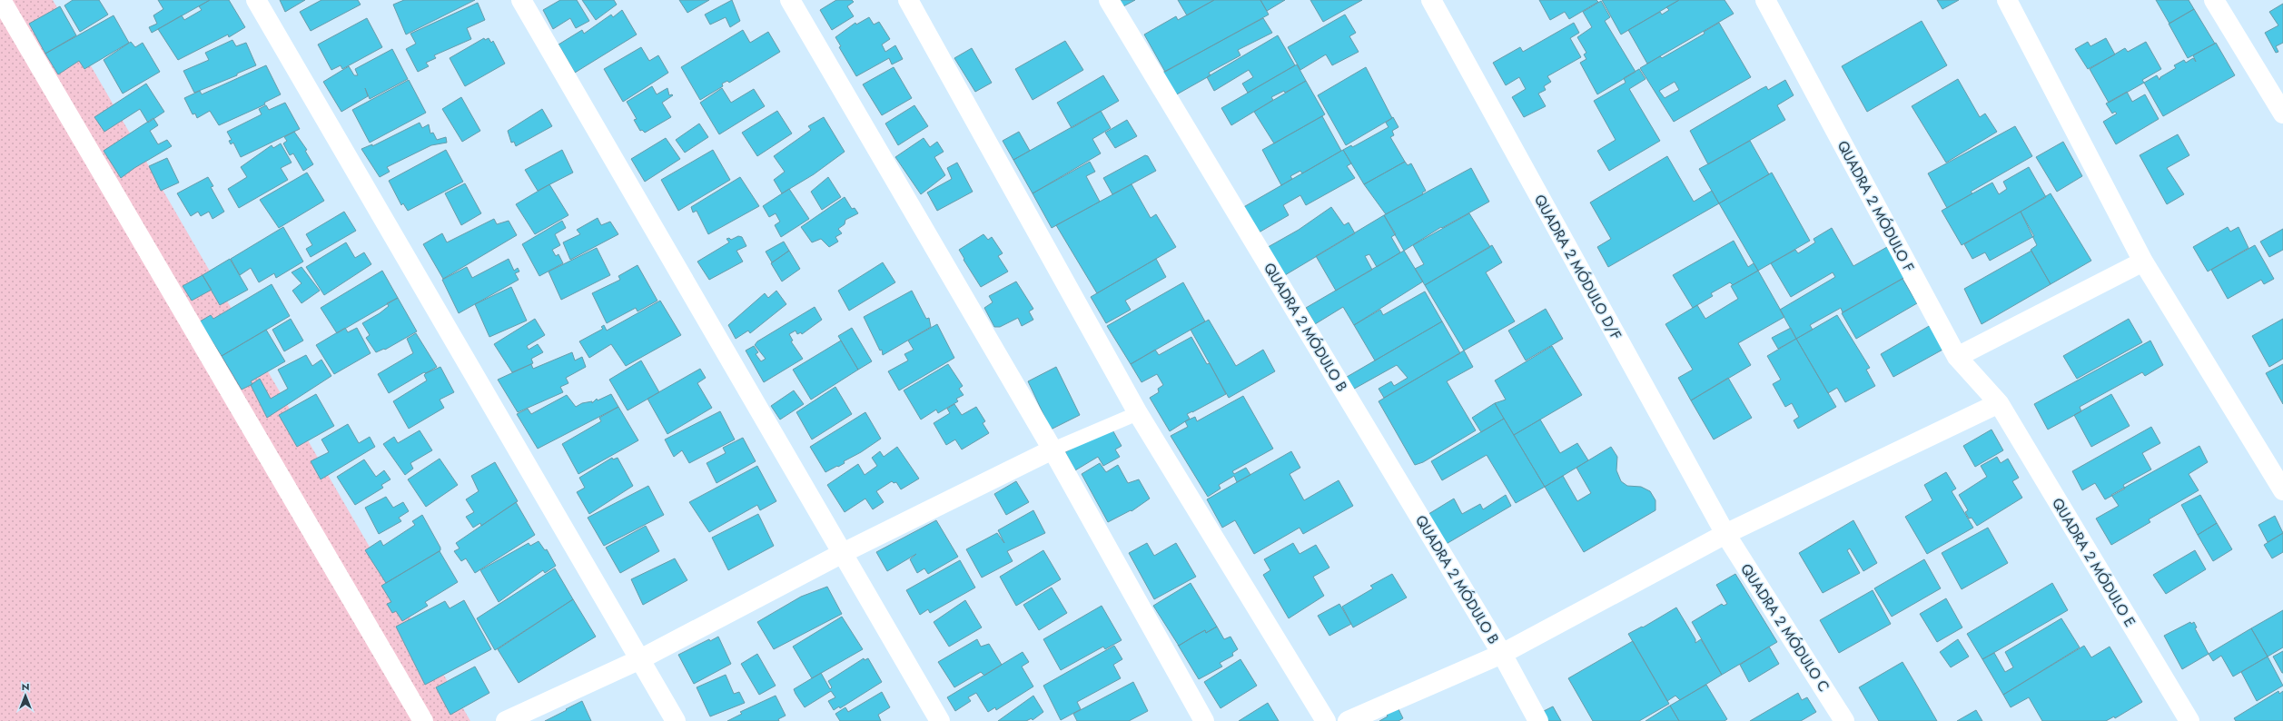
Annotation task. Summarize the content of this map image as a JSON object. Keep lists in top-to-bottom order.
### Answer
{
  "streets": {
    "street": [
      "QUADRA 2 MÓDULO F",
      "QUADRA 2 MÓDULO D/F",
      "QUADRA 2 MÓDULO B",
      "QUADRA 2 MÓDULO E",
      "QUADRA 2 MÓDULO C"
    ]
  },
  "crossings": [
    ["QUADRA 2 MÓDULO F", "QUADRA 2 MÓDULO E"],
    ["QUADRA 2 MÓDULO D/F", "QUADRA 2 MÓDULO C"]
  ],
  "north": "top"
}
